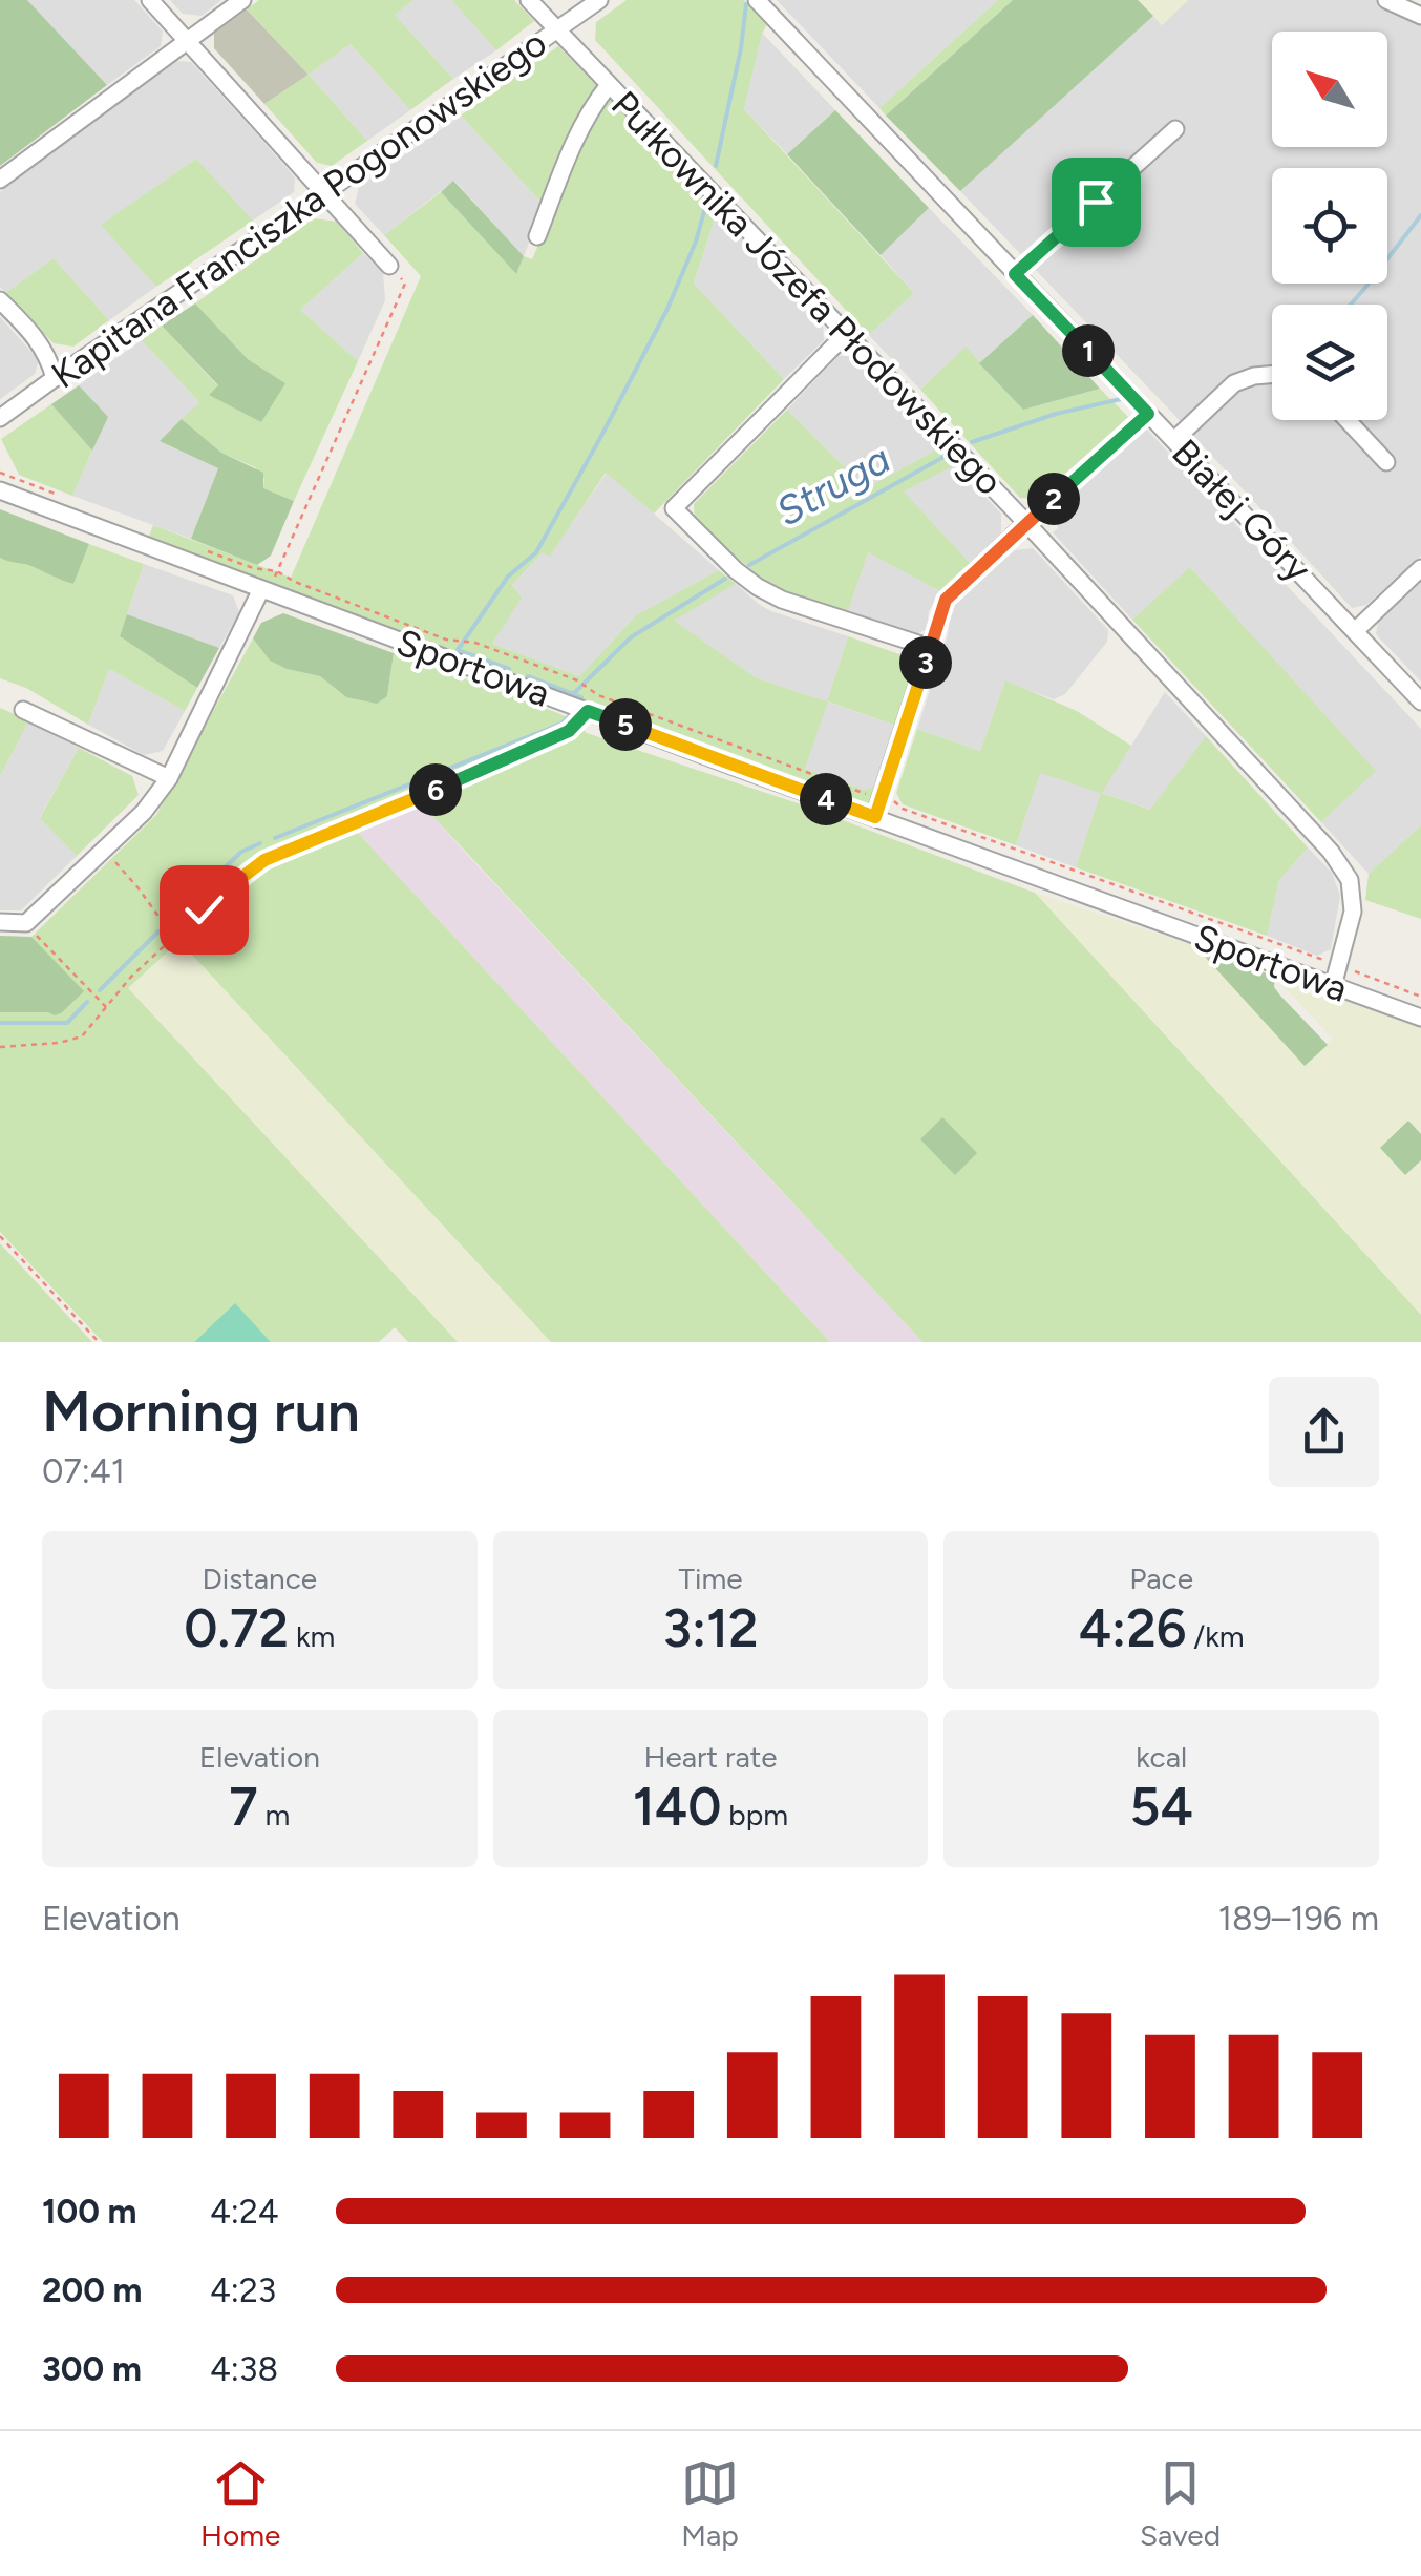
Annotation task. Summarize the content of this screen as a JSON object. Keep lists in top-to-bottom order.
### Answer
{
  "streets": {
    "street": [
      "Kapitana Franciszka Pogonowskiego",
      "Pułkownika Józefa Płodowskiego",
      "Białej Góry",
      "Sportowa"
    ]
  },
  "crossings": [
    ["Kapitana Franciszka Pogonowskiego", "Pułkownika Józefa Płodowskiego"],
    ["Pułkownika Józefa Płodowskiego", "Sportowa"]
  ],
  "water": ["Struga"],
  "north": "top left",
  "page": {
    "pins": [
      "1",
      "2",
      "3",
      "5",
      "6",
      "4"
    ],
    "heading": ["Morning run", "07:41"],
    "stats": [
      ["Distance", "0.72 km"],
      ["Time", "3:12"],
      ["Pace", "4:26 /km"],
      ["Elevation", "7 m"],
      ["Heart rate", "140 bpm"],
      ["kcal", "54"]
    ],
    "chart": ["Elevation", "189–196 m"],
    "list": [
      {
        "name": "100 m",
        "note": "4:24"
      },
      {
        "name": "200 m",
        "note": "4:23"
      },
      {
        "name": "300 m",
        "note": "4:38"
      }
    ],
    "tabs": ["Home", "Map", "Saved"]
  }
}
